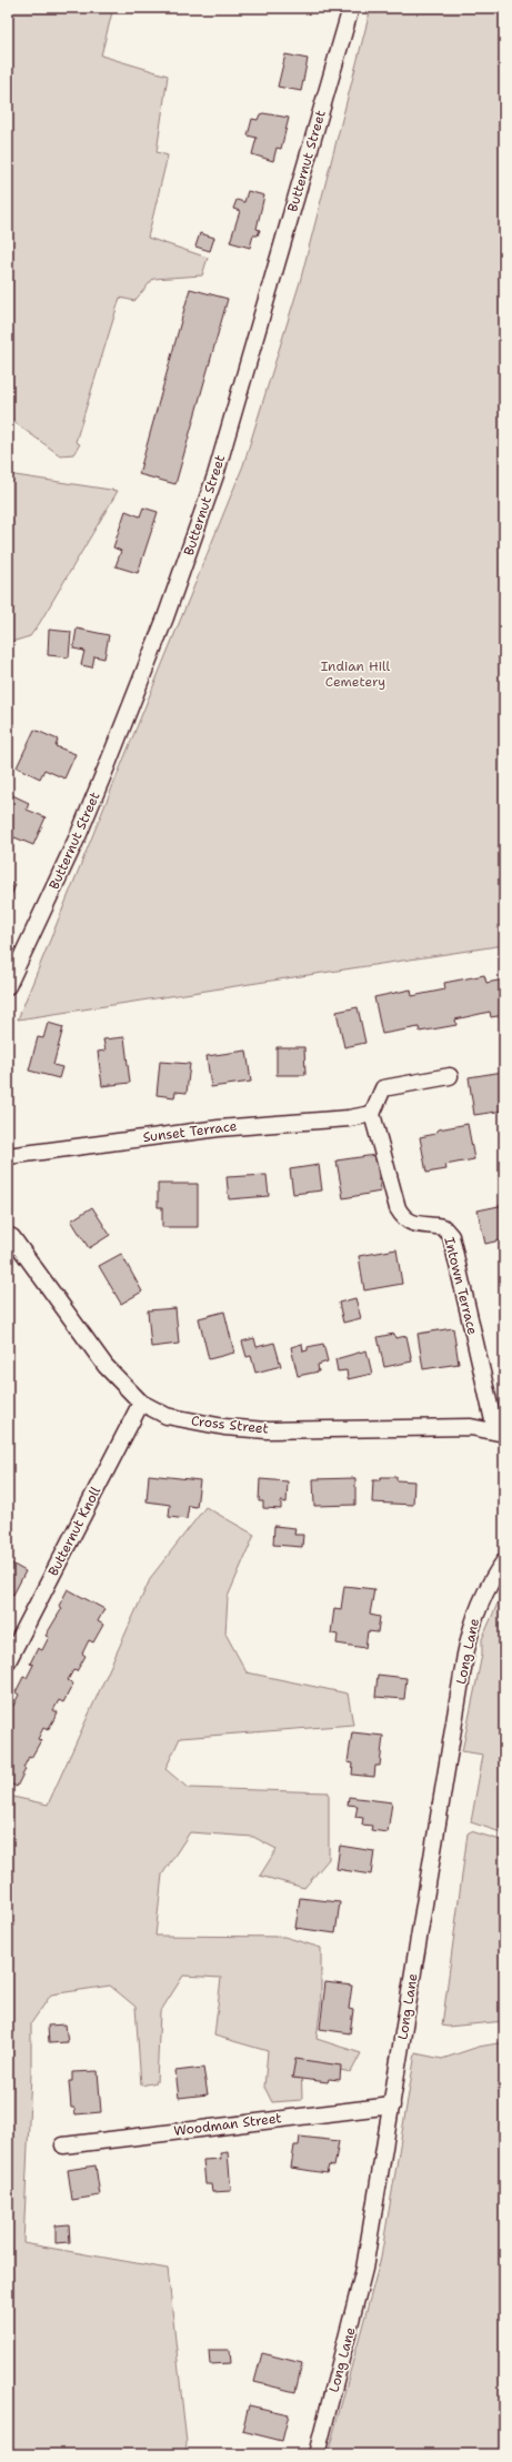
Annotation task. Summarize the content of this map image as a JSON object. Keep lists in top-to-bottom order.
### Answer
{
  "streets": {
    "street": [
      "Butternut Street",
      "Sunset Terrace",
      "Intown Terrace",
      "Cross Street",
      "Butternut Knoll",
      "Long Lane",
      "Woodman Street"
    ]
  },
  "crossings": [
    ["Sunset Terrace", "Intown Terrace"],
    ["Intown Terrace", "Cross Street"],
    ["Cross Street", "Butternut Knoll"],
    ["Long Lane", "Woodman Street"]
  ],
  "parks": ["Indian Hill Cemetery"]
}
